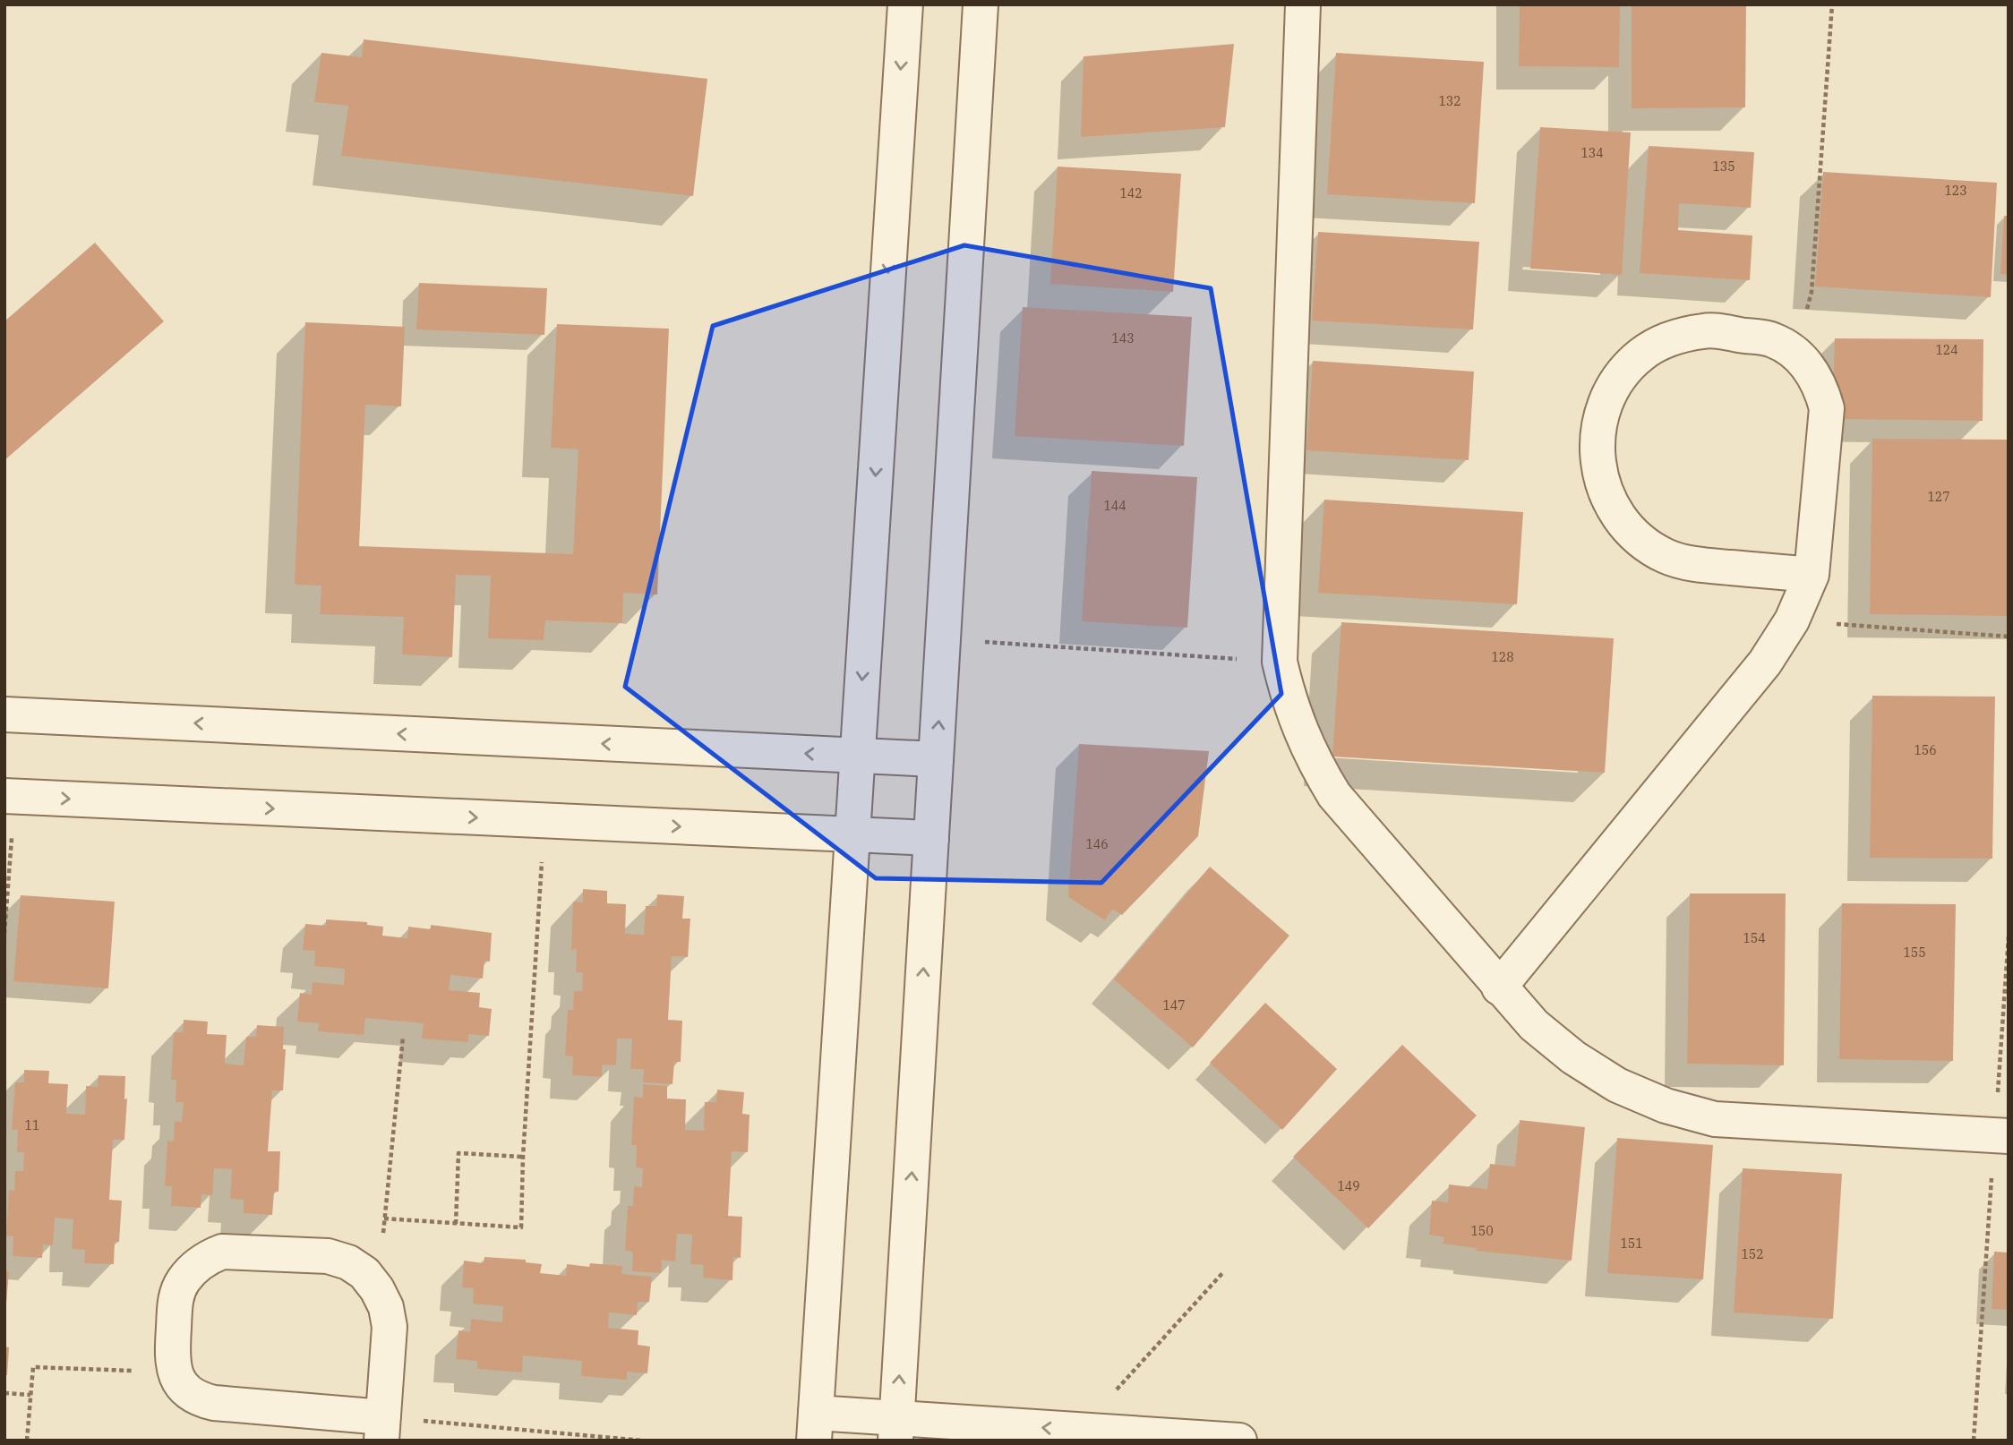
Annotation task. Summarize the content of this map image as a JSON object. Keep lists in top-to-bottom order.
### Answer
{
  "house_numbers": [
    "132",
    "134",
    "135",
    "123",
    "142",
    "143",
    "124",
    "127",
    "144",
    "128",
    "156",
    "146",
    "154",
    "155",
    "147",
    "11",
    "149",
    "150",
    "151",
    "152"
  ]
}
